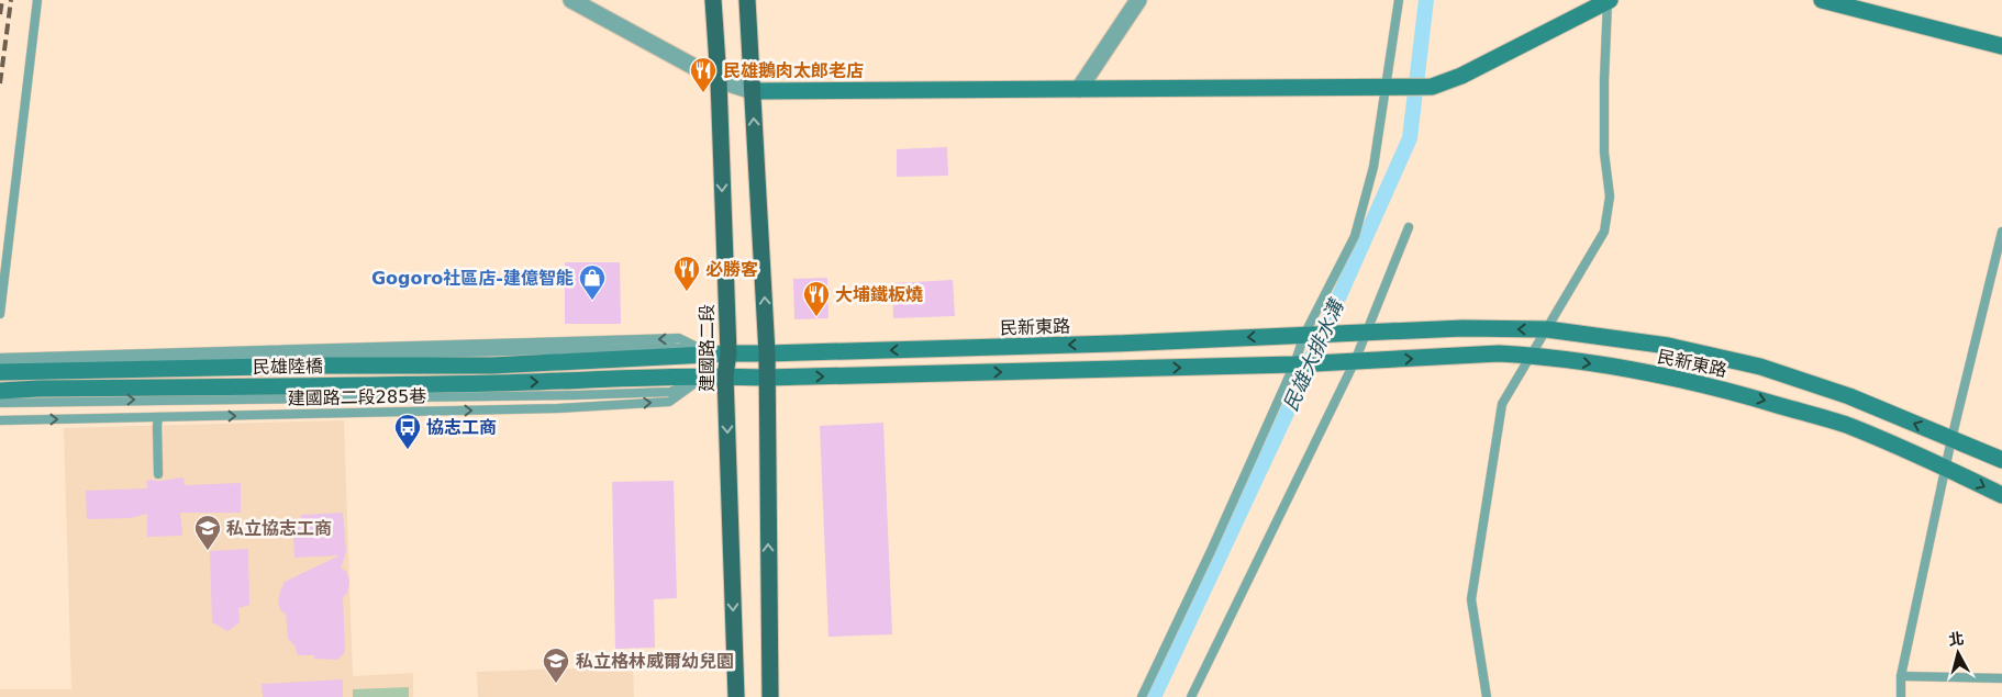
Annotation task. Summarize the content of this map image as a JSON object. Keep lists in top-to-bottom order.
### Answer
{
  "streets": {
    "main road": ["民新東路", "建國路二段", "民雄陸橋"],
    "lane": ["建國路二段285巷"]
  },
  "crossings": [
    ["民新東路", "建國路二段"],
    ["民新東路", "民雄陸橋"]
  ],
  "water": ["民雄大排水溝"],
  "places": {
    "restaurant": ["民雄鵝肉太郎老店", "必勝客", "大埔鐵板燒"],
    "shop": ["Gogoro社區店-建億智能"],
    "bus stop": ["協志工商"],
    "school or university": ["私立協志工商", "私立格林威爾幼兒園"]
  },
  "north": "top"
}
